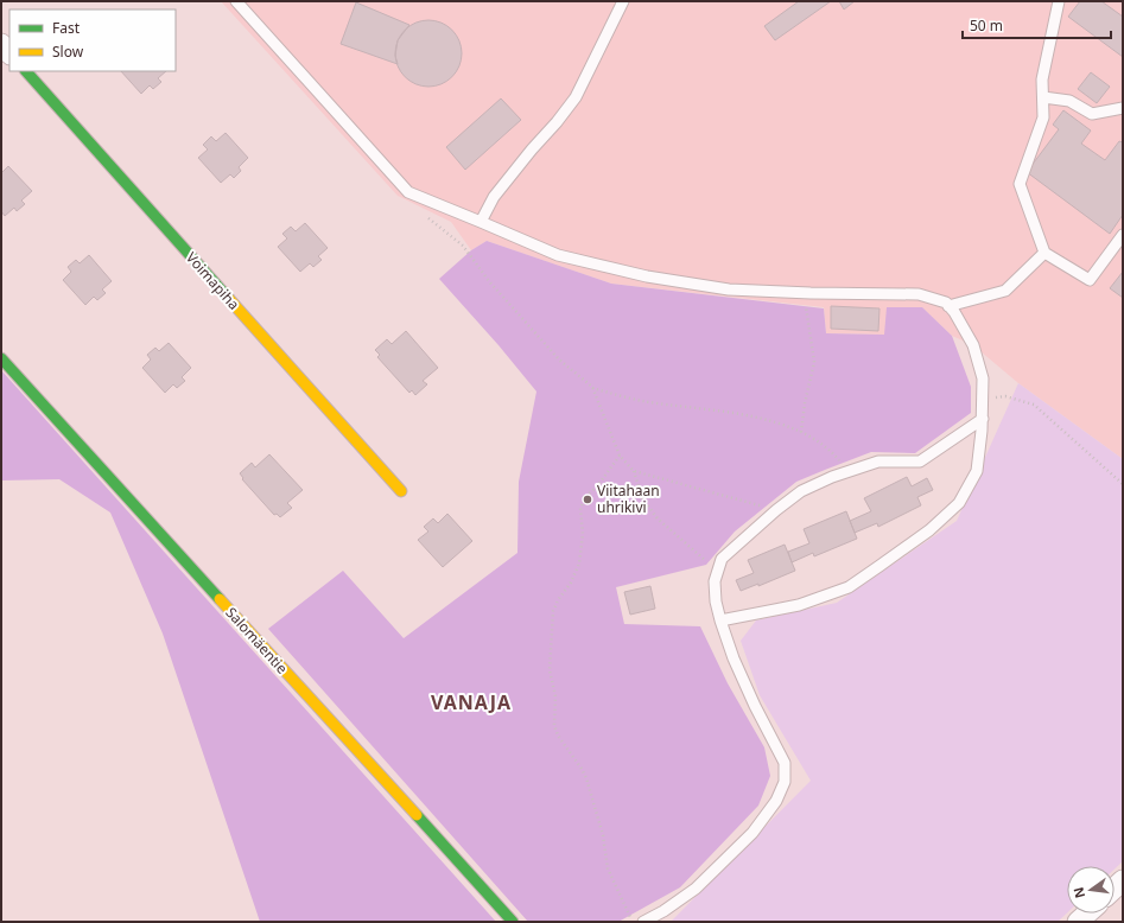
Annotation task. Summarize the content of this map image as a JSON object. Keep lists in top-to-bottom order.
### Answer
{
  "streets": {
    "street": ["Voimapiha", "Salomäentie"]
  },
  "districts": ["VANAJA"],
  "places": ["Viitahaan uhrikivi"],
  "legend": ["Fast", "Slow"],
  "scale_bar": "50 m",
  "north": "left"
}
